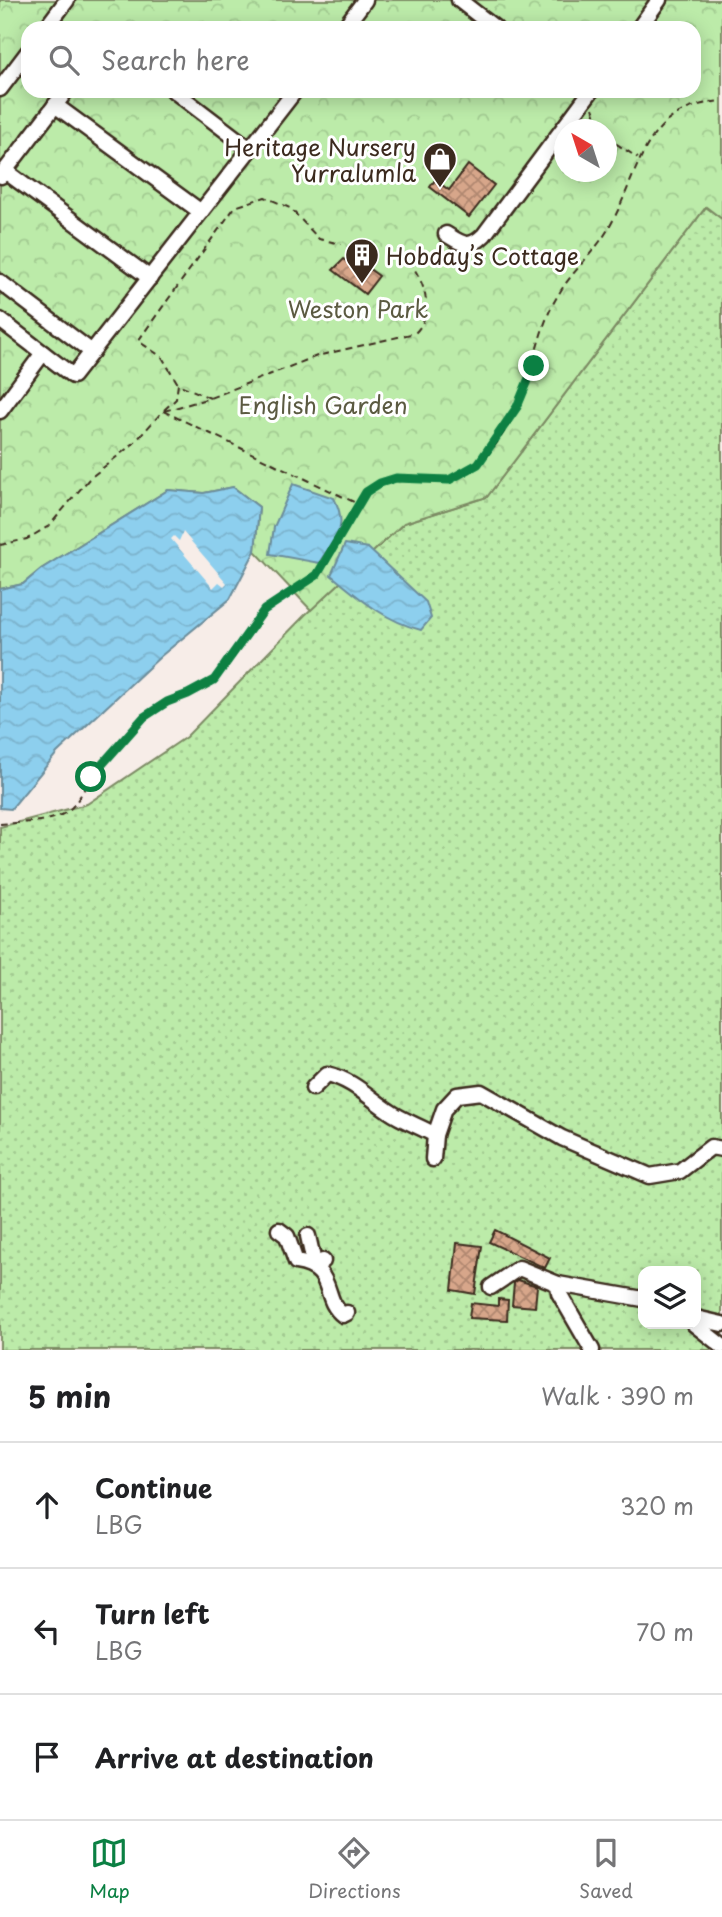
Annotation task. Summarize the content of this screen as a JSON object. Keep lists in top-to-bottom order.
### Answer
{
  "parks": ["Weston Park", "English Garden"],
  "places": {
    "shop": ["Heritage Nursery Yurralumla"],
    "building": ["Hobday’s Cottage"]
  },
  "north": "top left",
  "page": {
    "search": "Search here",
    "heading": ["5 min", "Walk · 390 m"],
    "list": [
      ["Continue", "LBG", "320 m"],
      ["Turn left", "LBG", "70 m"],
      "Arrive at destination"
    ],
    "nav": ["Map", "Directions", "Saved"]
  }
}
